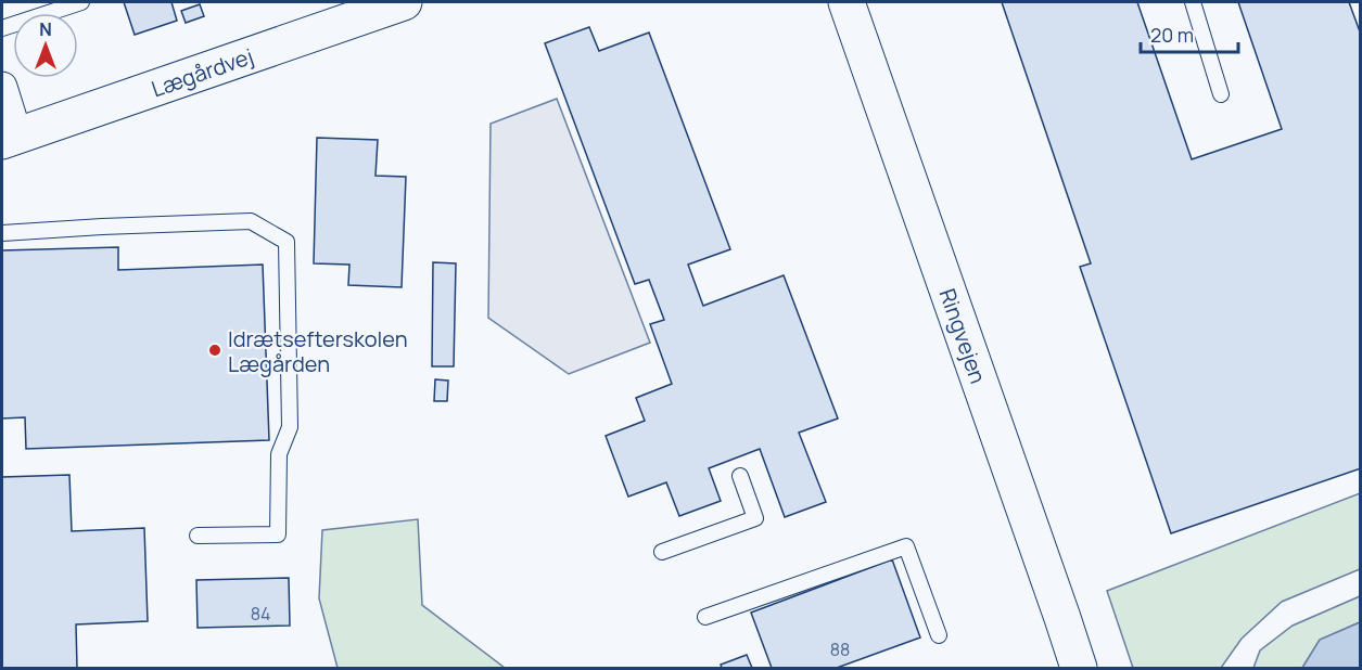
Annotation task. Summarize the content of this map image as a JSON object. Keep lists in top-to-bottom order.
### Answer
{
  "streets": {
    "main road": ["Lægårdvej", "Ringvejen"]
  },
  "places": ["Idrætsefterskolen Lægården"],
  "house_numbers": ["84", "88"],
  "scale_bar": "20 m",
  "north": "top"
}
